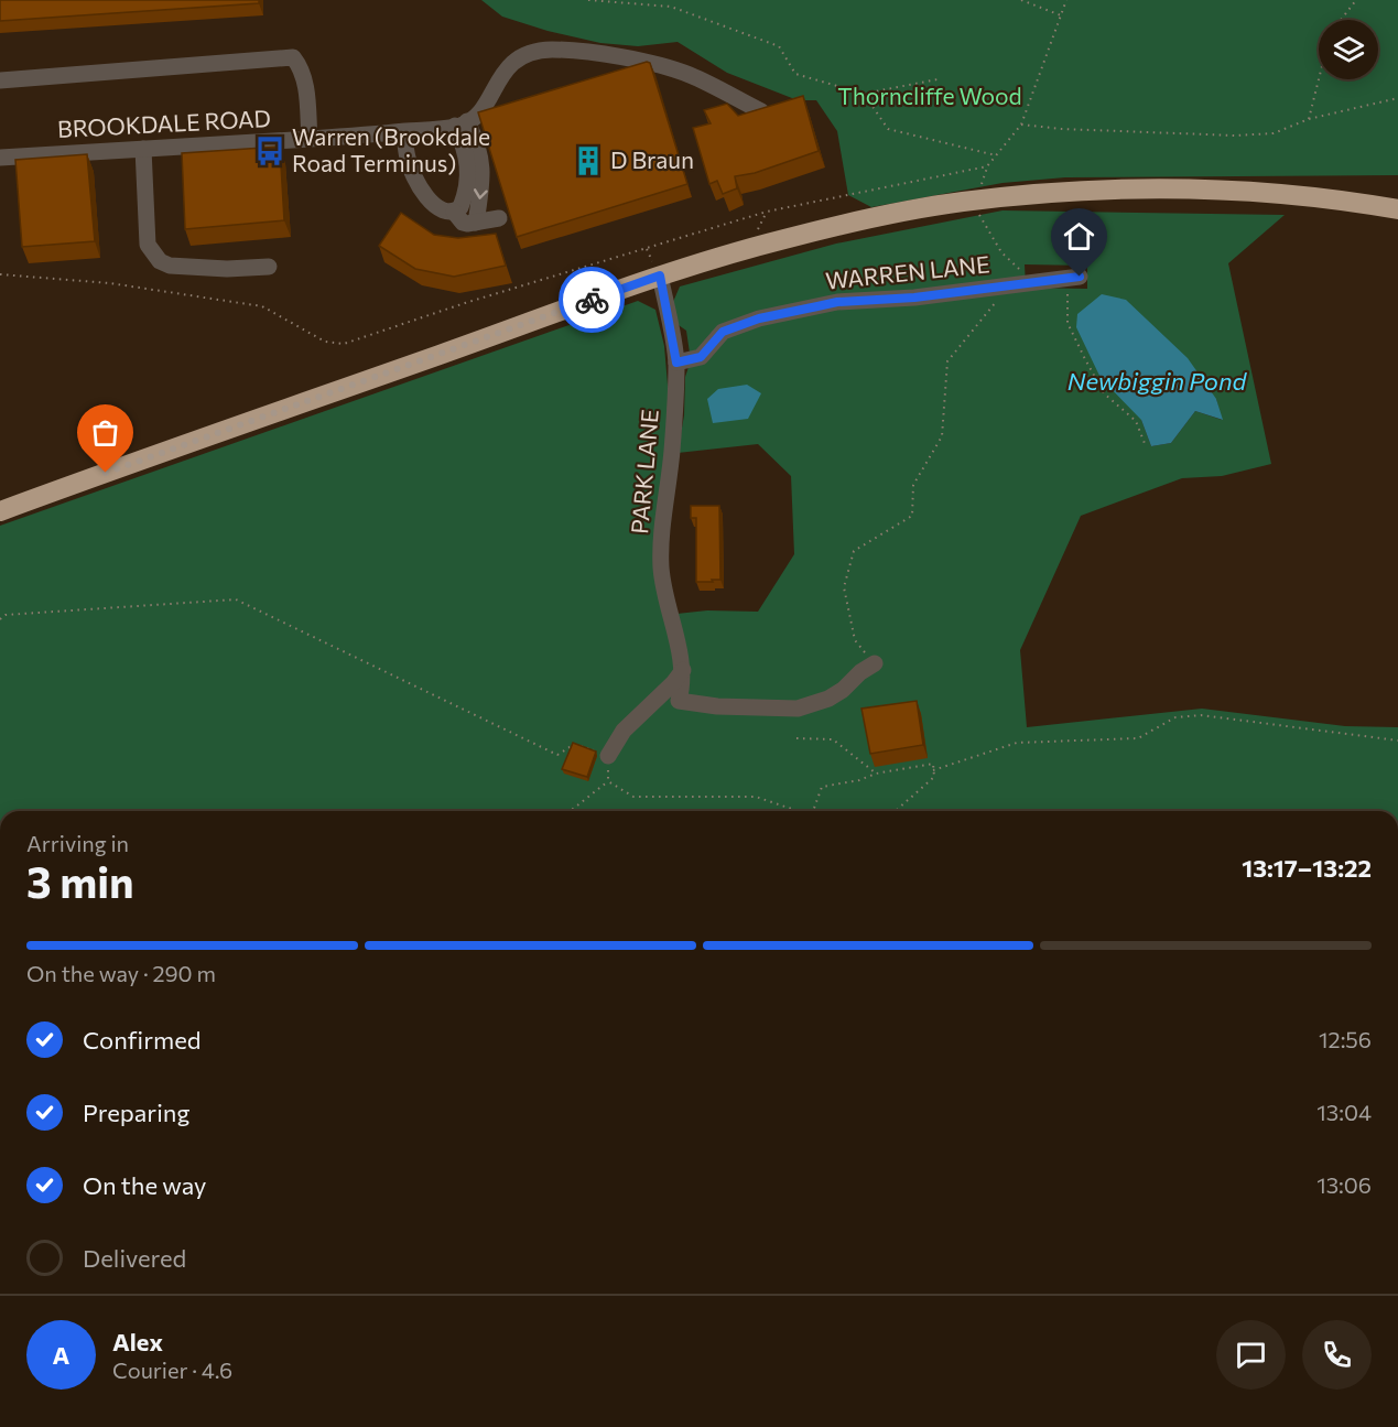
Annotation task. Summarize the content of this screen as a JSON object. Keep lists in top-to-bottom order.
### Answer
{
  "streets": {
    "street": ["BROOKDALE ROAD", "WARREN LANE", "PARK LANE"]
  },
  "crossings": [
    ["WARREN LANE", "PARK LANE"]
  ],
  "water": ["Newbiggin Pond"],
  "parks": ["Thorncliffe Wood"],
  "places": {
    "bus stop": ["Warren (Brookdale Road Terminus)"],
    "building": ["D Braun"]
  },
  "page": {
    "heading": ["3 min", "Arriving in", "13:17–13:22"],
    "panel": ["Alex", "Courier · 4.6"],
    "bar": "On the way · 290 m",
    "list": [
      ["Confirmed", "12:56"],
      ["Preparing", "13:04"],
      ["On the way", "13:06"],
      "Delivered"
    ],
    "round": "A"
  }
}
